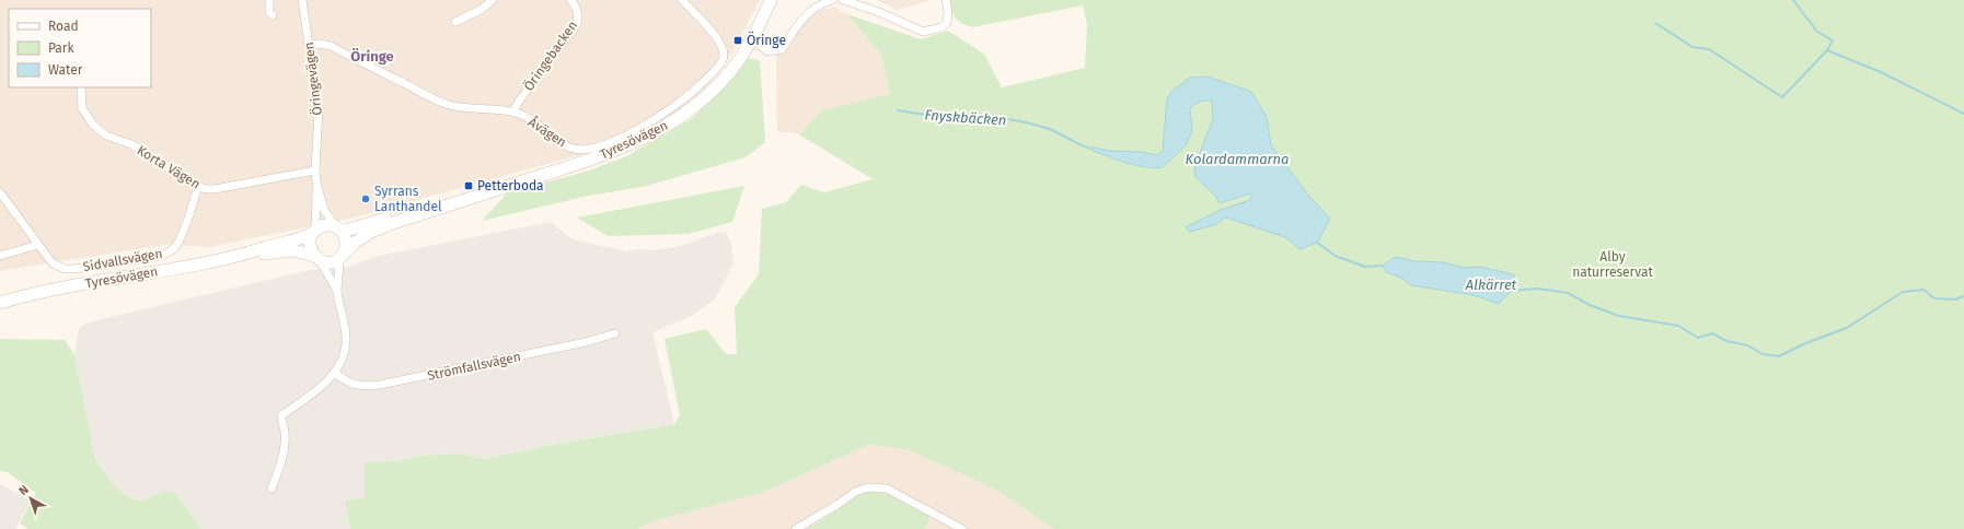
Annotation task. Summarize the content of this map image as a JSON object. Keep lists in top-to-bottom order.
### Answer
{
  "streets": {
    "main road": ["Tyresövägen"],
    "street": [
      "Öringebacken",
      "Öringevägen",
      "Åvägen",
      "Korta Vägen",
      "Sidvallsvägen",
      "Strömfallsvägen"
    ]
  },
  "crossings": [
    ["Öringebacken", "Åvägen"],
    ["Öringevägen", "Åvägen"],
    ["Öringevägen", "Tyresövägen"],
    ["Öringevägen", "Korta Vägen"],
    ["Korta Vägen", "Sidvallsvägen"]
  ],
  "districts": ["Öringe"],
  "water": ["Fnyskbäcken", "Kolardammarna", "Alkärret"],
  "parks": ["Alby naturreservat"],
  "places": {
    "transit": ["Öringe", "Petterboda"],
    "other": ["Syrrans Lanthandel"]
  },
  "legend": ["Road", "Park", "Water"],
  "north": "top left"
}
